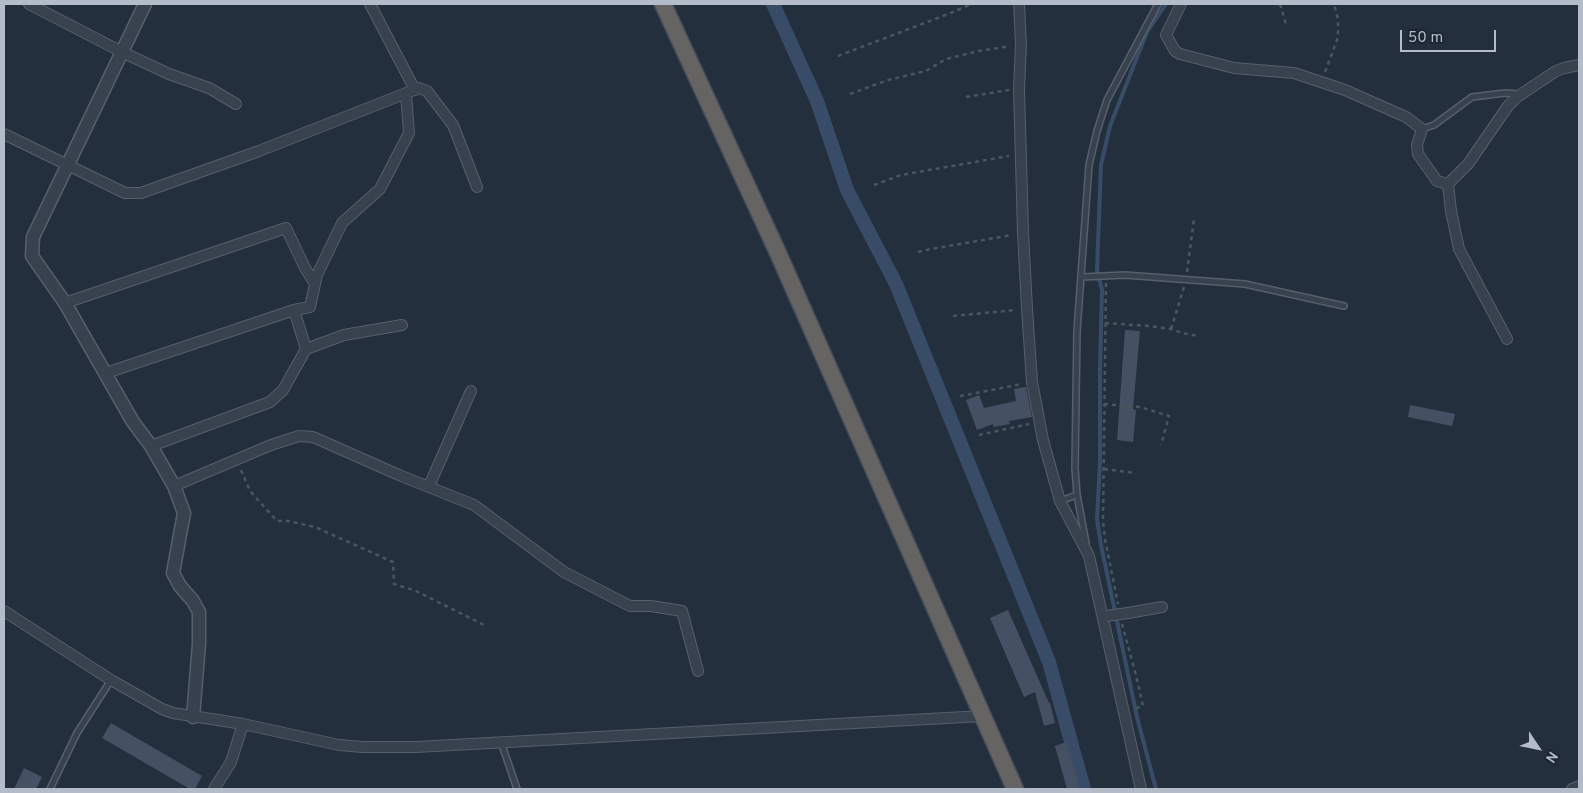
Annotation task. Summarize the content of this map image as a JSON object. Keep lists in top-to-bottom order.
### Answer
{
  "scale_bar": "50 m",
  "north": "bottom right"
}
